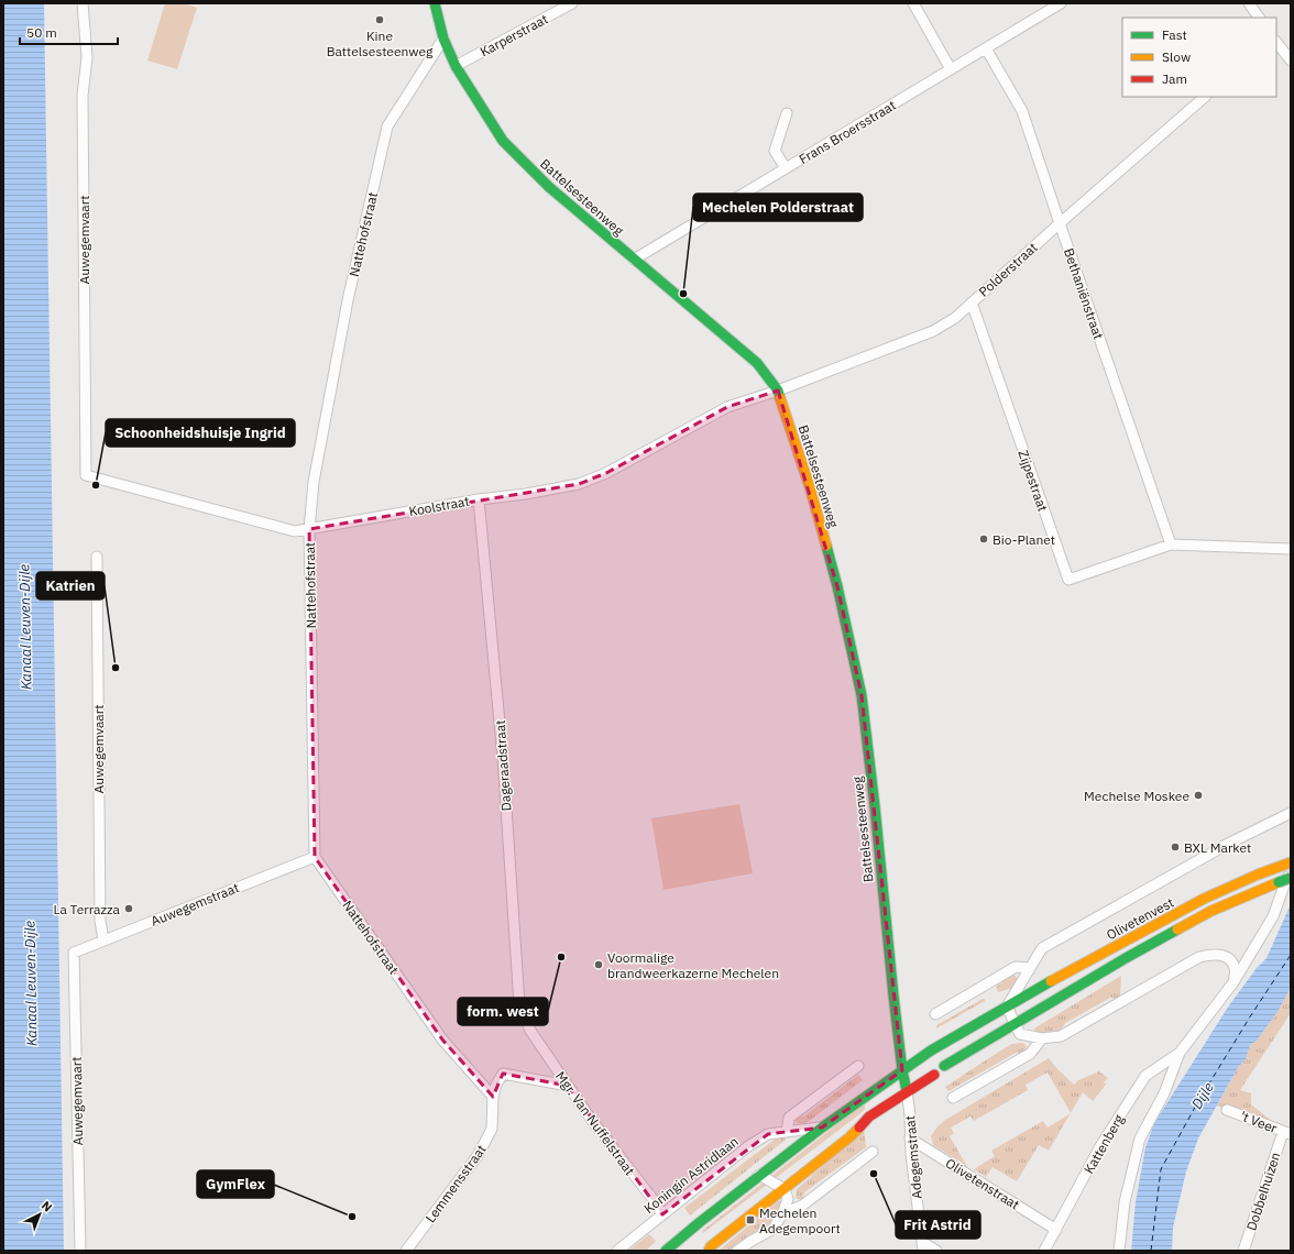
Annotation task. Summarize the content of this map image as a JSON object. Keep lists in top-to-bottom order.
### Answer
{
  "streets": {
    "main road": ["Battelsesteenweg", "Olivetenvest", "Koningin Astridlaan"],
    "street": [
      "Karperstraat",
      "Frans Broersstraat",
      "Nattehofstraat",
      "Auwegemvaart",
      "Polderstraat",
      "Bethaniënstraat",
      "Zijpestraat",
      "Koolstraat",
      "Dageraadstraat",
      "Auwegemstraat",
      "'t Veer",
      "Mgr. Van Nuffelstraat",
      "Kattenberg",
      "Adegemstraat",
      "Lemmensstraat",
      "Olivetenstraat",
      "Dobbelhuizen"
    ]
  },
  "crossings": [
    ["Karperstraat", "Battelsesteenweg"],
    ["Frans Broersstraat", "Battelsesteenweg"],
    ["Frans Broersstraat", "Bethaniënstraat"],
    ["Battelsesteenweg", "Nattehofstraat"],
    ["Battelsesteenweg", "Polderstraat"],
    ["Battelsesteenweg", "Koolstraat"],
    ["Battelsesteenweg", "Olivetenvest"],
    ["Battelsesteenweg", "Adegemstraat"],
    ["Battelsesteenweg", "Koningin Astridlaan"],
    ["Nattehofstraat", "Koolstraat"],
    ["Nattehofstraat", "Auwegemstraat"],
    ["Nattehofstraat", "Lemmensstraat"],
    ["Auwegemvaart", "Koolstraat"],
    ["Auwegemvaart", "Auwegemstraat"],
    ["Polderstraat", "Bethaniënstraat"],
    ["Polderstraat", "Zijpestraat"],
    ["Polderstraat", "Koolstraat"],
    ["Bethaniënstraat", "Zijpestraat"],
    ["Koolstraat", "Dageraadstraat"],
    ["Dageraadstraat", "Mgr. Van Nuffelstraat"],
    ["Olivetenvest", "Adegemstraat"],
    ["Olivetenvest", "Koningin Astridlaan"],
    ["'t Veer", "Dobbelhuizen"],
    ["Mgr. Van Nuffelstraat", "Koningin Astridlaan"],
    ["Mgr. Van Nuffelstraat", "Lemmensstraat"],
    ["Kattenberg", "Olivetenstraat"],
    ["Adegemstraat", "Olivetenstraat"]
  ],
  "water": ["Kanaal Leuven-Dijle", "Dijle"],
  "places": {
    "other": [
      "Kine Battelsesteenweg",
      "Mechelen Polderstraat",
      "Schoonheidshuisje Ingrid",
      "Bio-Planet",
      "Katrien",
      "Mechelse Moskee",
      "BXL Market",
      "La Terrazza",
      "form. west",
      "Voormalige brandweerkazerne Mechelen",
      "Frit Astrid",
      "GymFlex"
    ],
    "transit": ["Mechelen Adegempoort"]
  },
  "legend": ["Fast", "Slow", "Jam"],
  "scale_bar": "50 m",
  "north": "top right"
}
